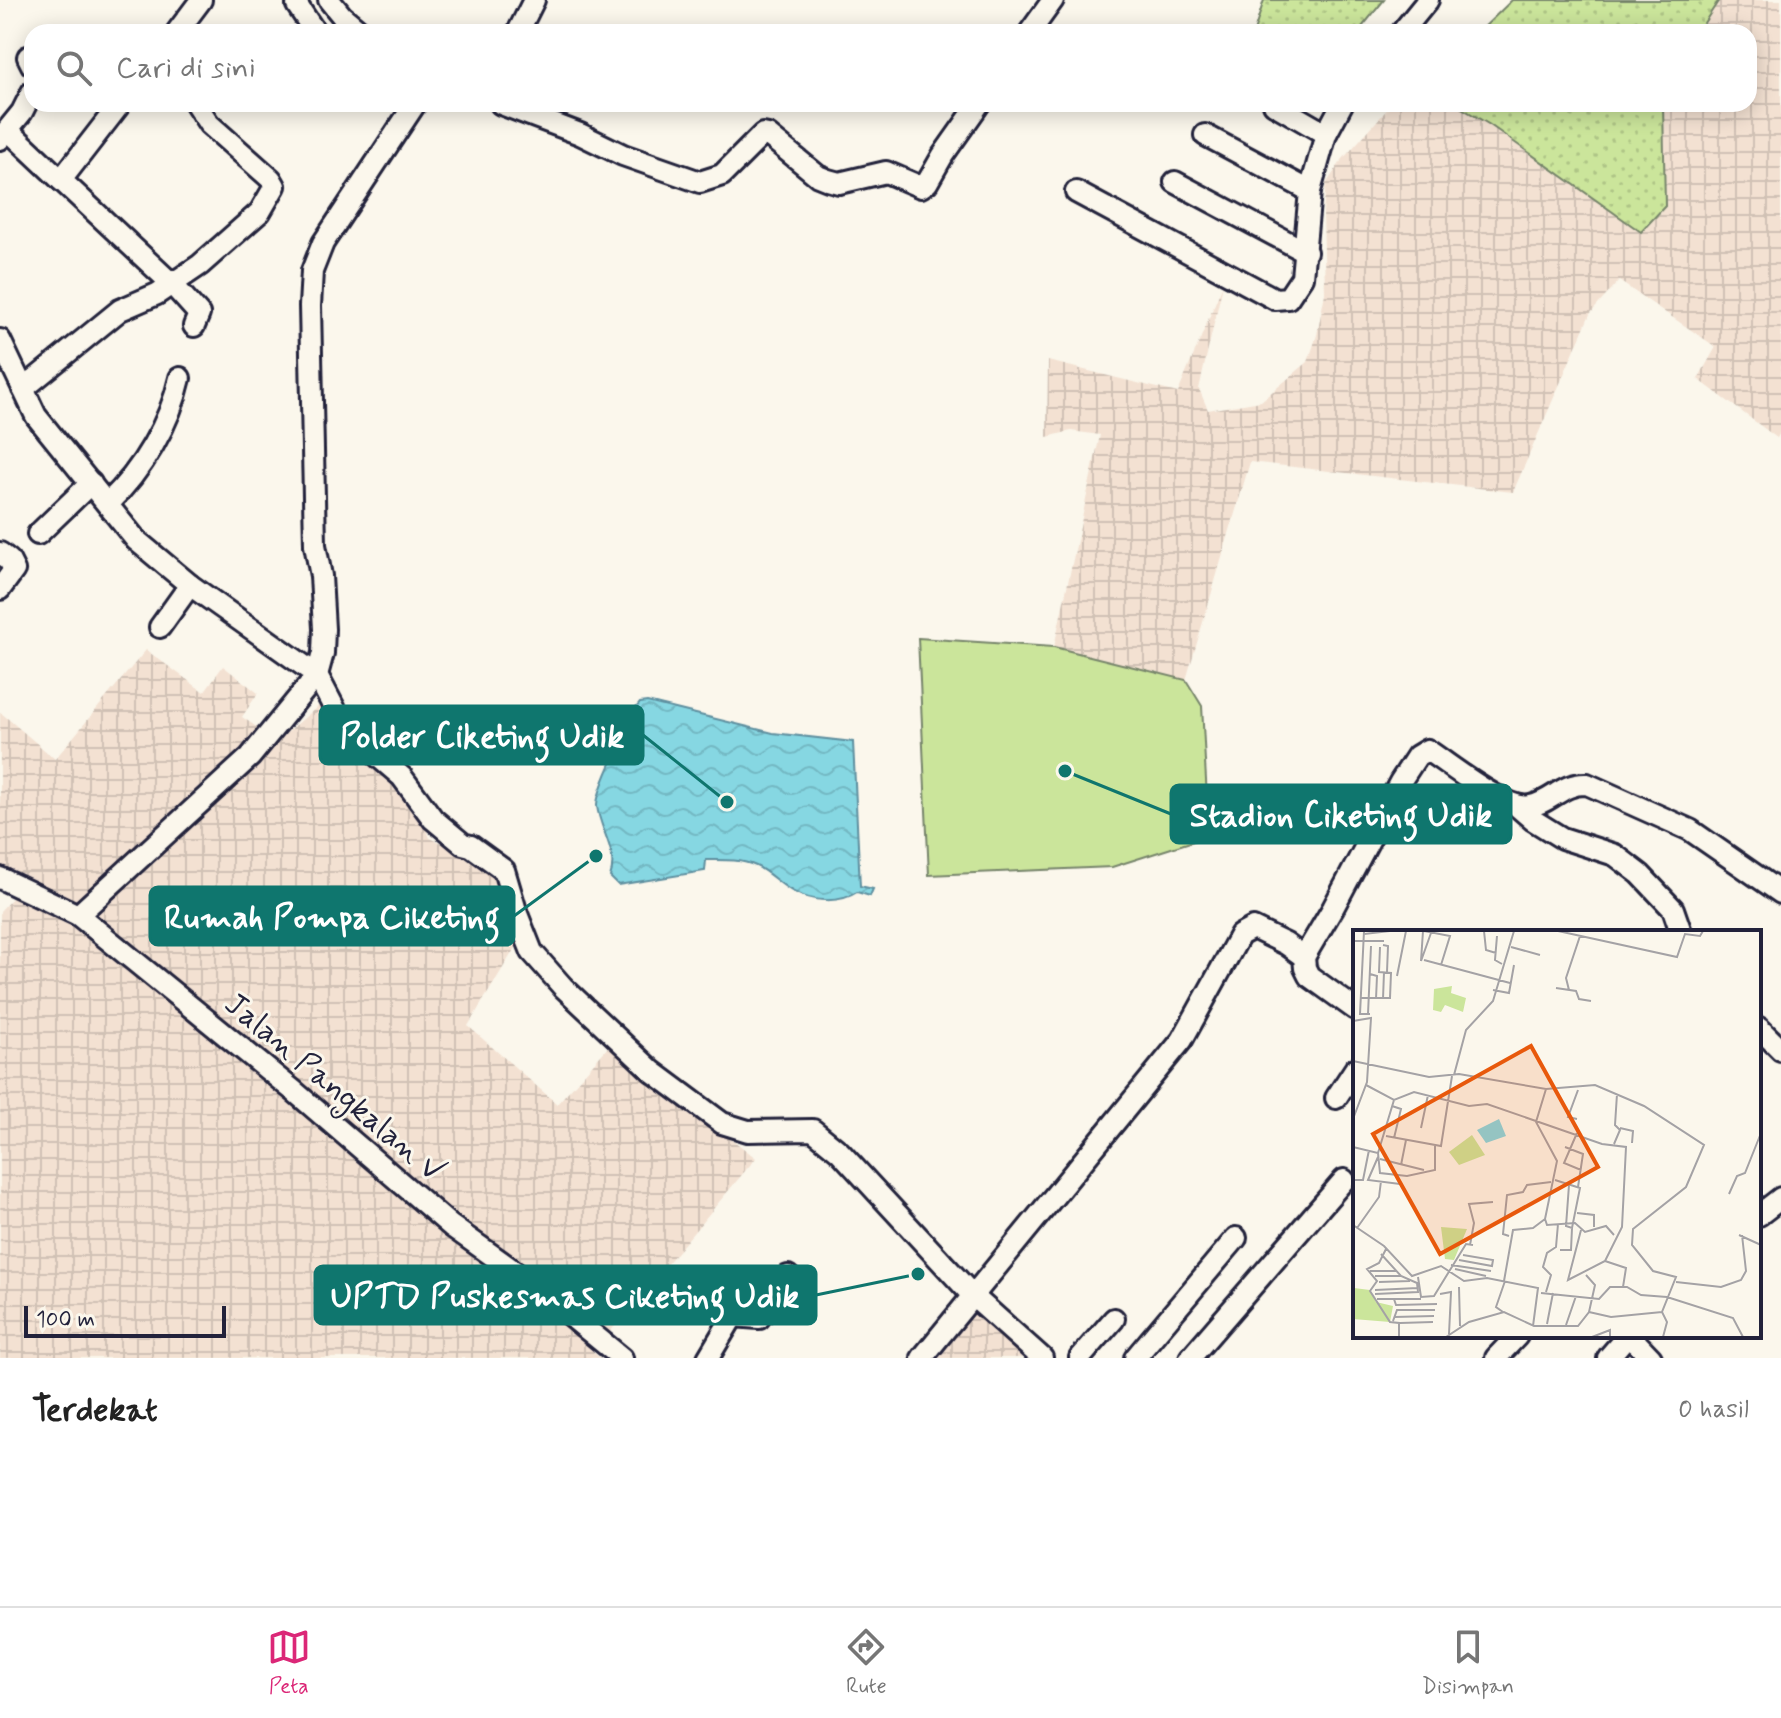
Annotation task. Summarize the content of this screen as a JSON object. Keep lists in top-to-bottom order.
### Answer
{
  "streets": {
    "street": ["Jalan Pangkalan V"]
  },
  "places": [
    "Stadion Ciketing Udik",
    "Polder Ciketing Udik",
    "Rumah Pompa Ciketing",
    "UPTD Puskesmas Ciketing Udik"
  ],
  "scale_bar": "100 m",
  "page": {
    "search": "Cari di sini",
    "scale": "100 m",
    "heading": ["Terdekat", "0 hasil"],
    "nav": ["Peta", "Rute", "Disimpan"]
  }
}
